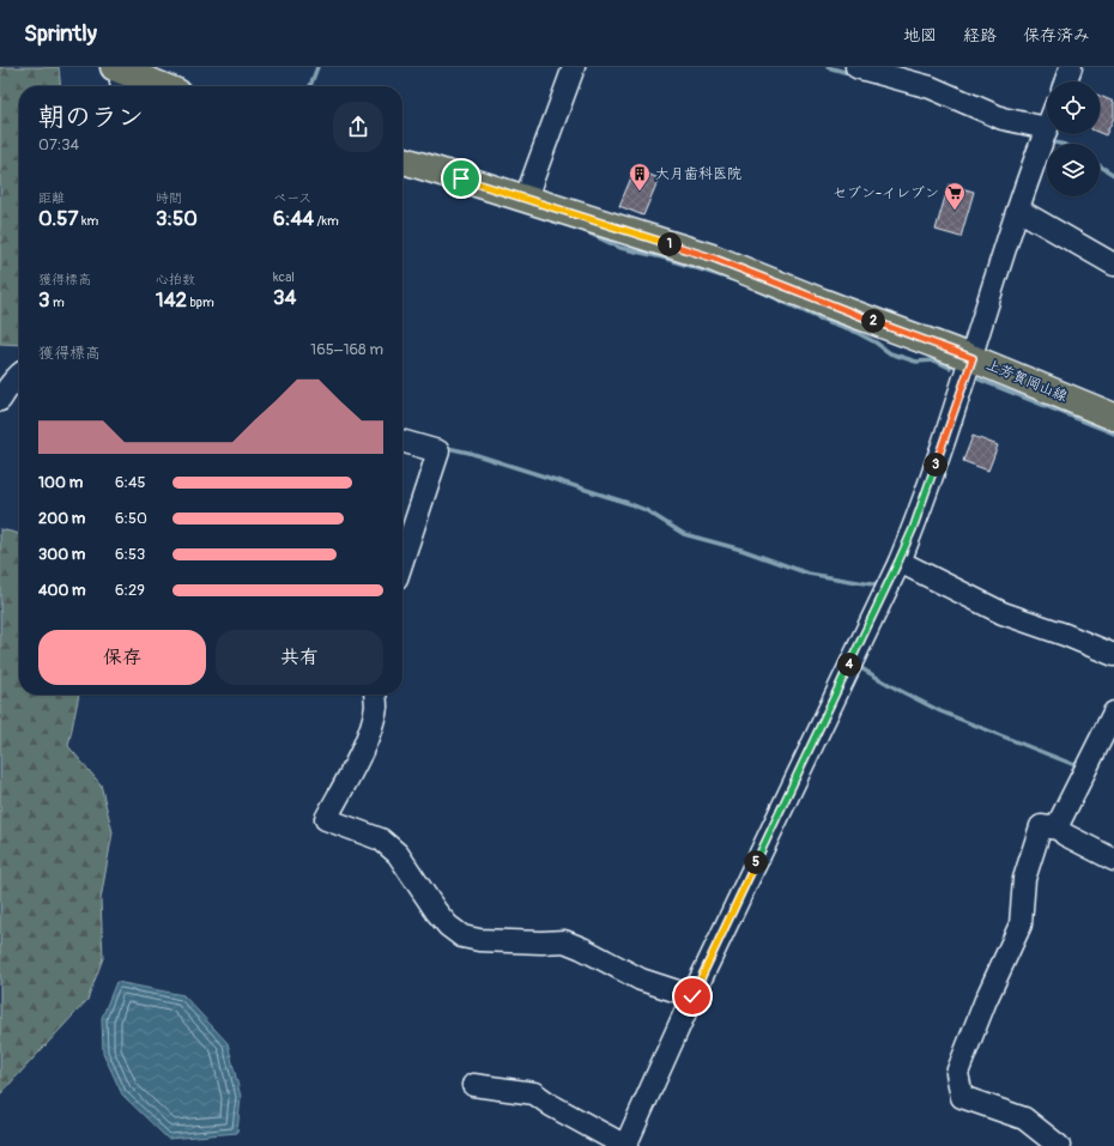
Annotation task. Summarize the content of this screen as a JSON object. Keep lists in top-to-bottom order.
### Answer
{
  "streets": {
    "main road": ["上芳賀岡山線"]
  },
  "places": {
    "building": ["大月歯科医院"],
    "supermarket": ["セブン-イレブン"]
  },
  "page": {
    "header": "Sprintly",
    "nav": ["地図", "経路", "保存済み"],
    "heading": ["朝のラン", "07:34"],
    "stats": [
      ["距離", "0.57 km"],
      ["時間", "3:50"],
      ["ペース", "6:44 /km"],
      ["獲得標高", "3 m"],
      ["心拍数", "142 bpm"],
      ["kcal", "34"]
    ],
    "pins": [
      "1",
      "2",
      "3",
      "4",
      "5"
    ],
    "chart": ["獲得標高", "165–168 m"],
    "list": [
      {
        "name": "100 m",
        "note": "6:45"
      },
      {
        "name": "200 m",
        "note": "6:50"
      },
      {
        "name": "300 m",
        "note": "6:53"
      },
      {
        "name": "400 m",
        "note": "6:29"
      }
    ],
    "buttons": ["保存", "共有"]
  }
}
